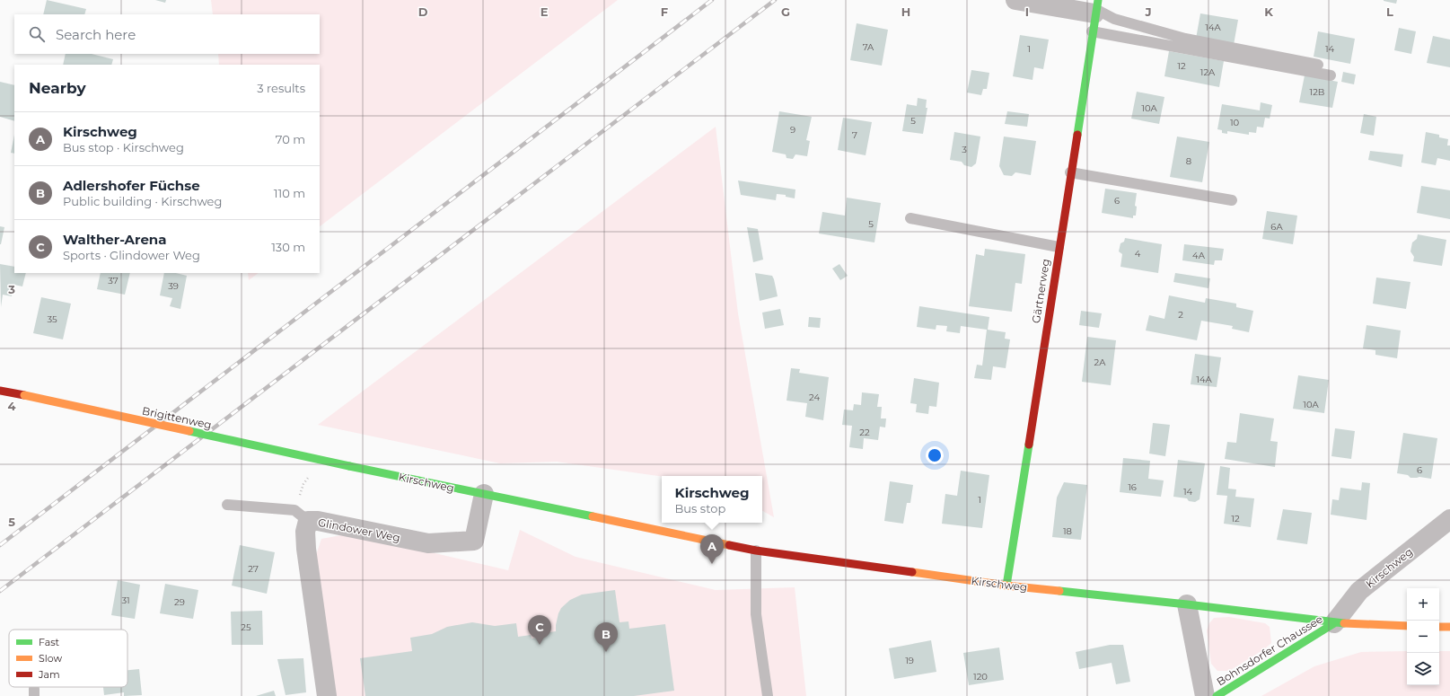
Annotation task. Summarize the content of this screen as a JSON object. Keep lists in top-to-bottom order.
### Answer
{
  "streets": {
    "street": [
      "Gärtnerweg",
      "Brigittenweg",
      "Kirschweg",
      "Glindower Weg",
      "Bohnsdorfer Chaussee"
    ]
  },
  "crossings": [
    ["Gärtnerweg", "Kirschweg"],
    ["Brigittenweg", "Kirschweg"],
    ["Kirschweg", "Glindower Weg"],
    ["Kirschweg", "Bohnsdorfer Chaussee"]
  ],
  "house_numbers": [
    "14A",
    "7A",
    "1",
    "14",
    "12",
    "12A",
    "12B",
    "10A",
    "5",
    "10",
    "9",
    "7",
    "3",
    "8",
    "6",
    "5",
    "6A",
    "4",
    "4A",
    "37",
    "39",
    "2",
    "35",
    "2A",
    "14A",
    "24",
    "10A",
    "22",
    "6",
    "16",
    "14",
    "1",
    "12",
    "18",
    "27",
    "31",
    "29",
    "25",
    "19",
    "120"
  ],
  "legend": ["Fast", "Slow", "Jam"],
  "page": {
    "search": "Search here",
    "heading": ["Nearby", "3 results"],
    "list": [
      {
        "mark": "A",
        "name": "Kirschweg",
        "note": "Bus stop · Kirschweg",
        "value": "70 m"
      },
      {
        "mark": "B",
        "name": "Adlershofer Füchse",
        "note": "Public building · Kirschweg",
        "value": "110 m"
      },
      {
        "mark": "C",
        "name": "Walther-Arena",
        "note": "Sports · Glindower Weg",
        "value": "130 m"
      }
    ],
    "popup": ["Kirschweg", "Bus stop"],
    "pins": ["A", "C", "B"],
    "map_buttons": ["+", "−"]
  },
  "grid": {
    "columns": [
      "D",
      "E",
      "F",
      "G",
      "H",
      "I",
      "J",
      "K",
      "L"
    ],
    "rows": ["3", "4", "5"]
  }
}
